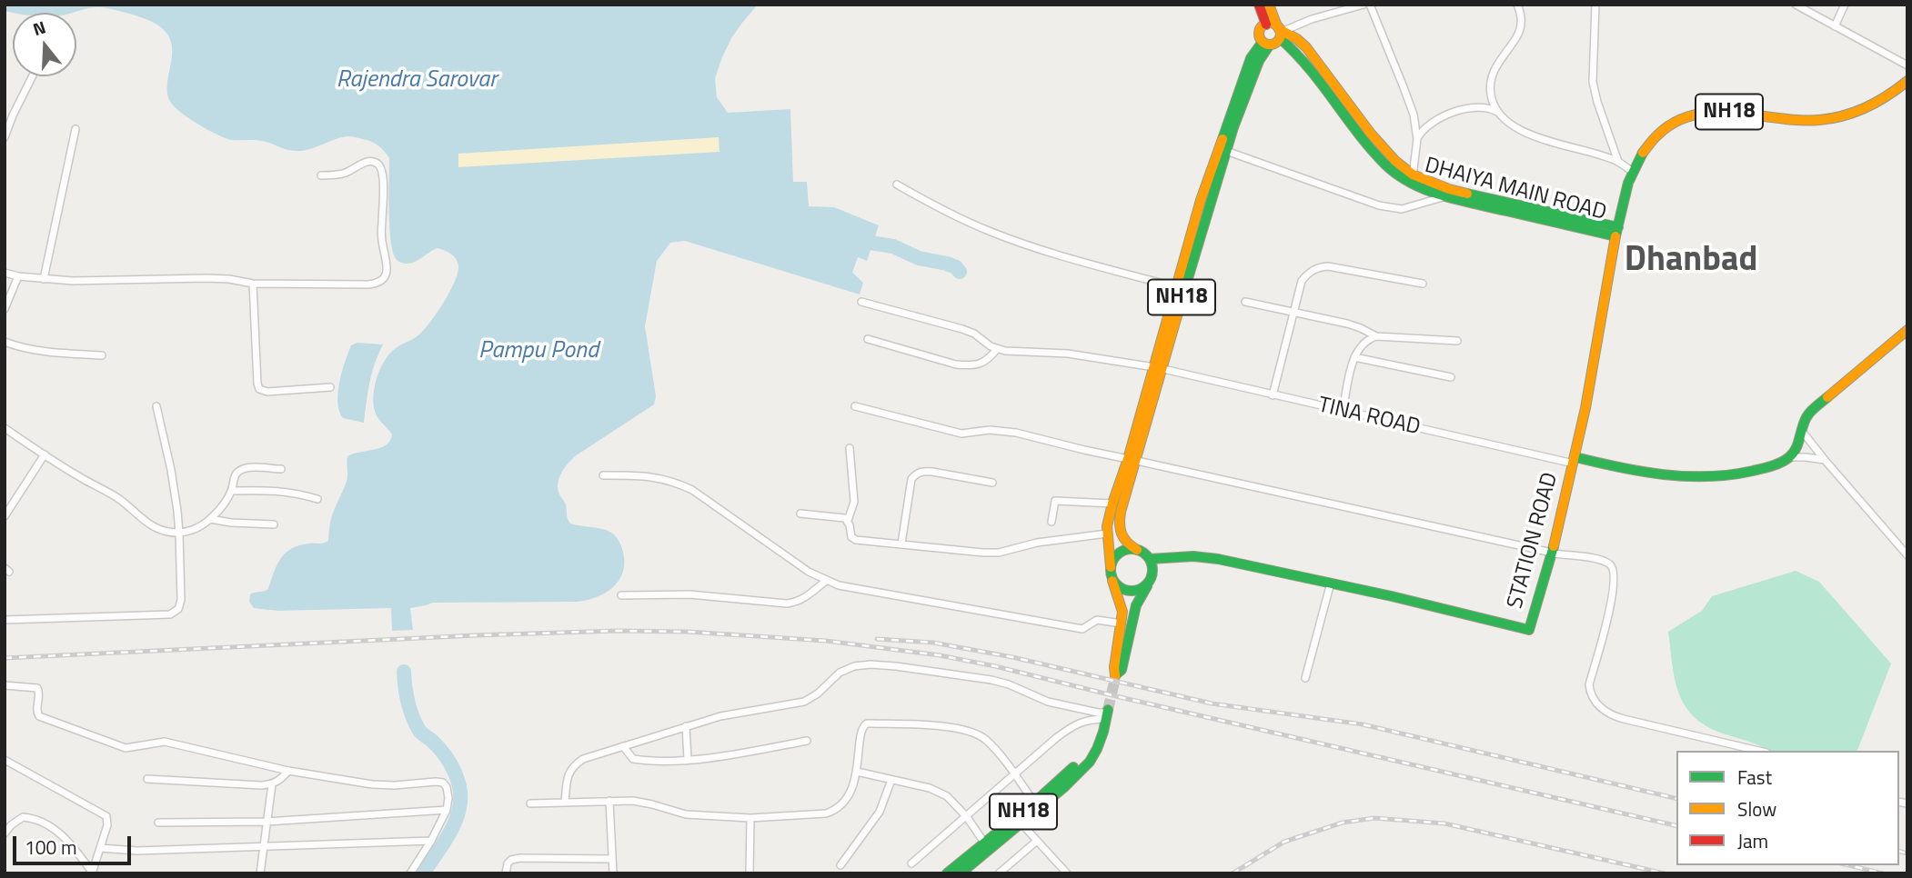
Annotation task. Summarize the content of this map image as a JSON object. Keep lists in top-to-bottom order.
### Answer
{
  "streets": {
    "main road": ["NH18", "DHAIYA MAIN ROAD", "STATION ROAD"],
    "street": ["TINA ROAD"]
  },
  "crossings": [
    ["NH18", "DHAIYA MAIN ROAD"],
    ["NH18", "TINA ROAD"],
    ["NH18", "STATION ROAD"],
    ["DHAIYA MAIN ROAD", "STATION ROAD"],
    ["TINA ROAD", "STATION ROAD"]
  ],
  "districts": ["Dhanbad"],
  "water": ["Rajendra Sarovar", "Pampu Pond"],
  "legend": ["Fast", "Slow", "Jam"],
  "scale_bar": "100 m",
  "north": "top"
}
